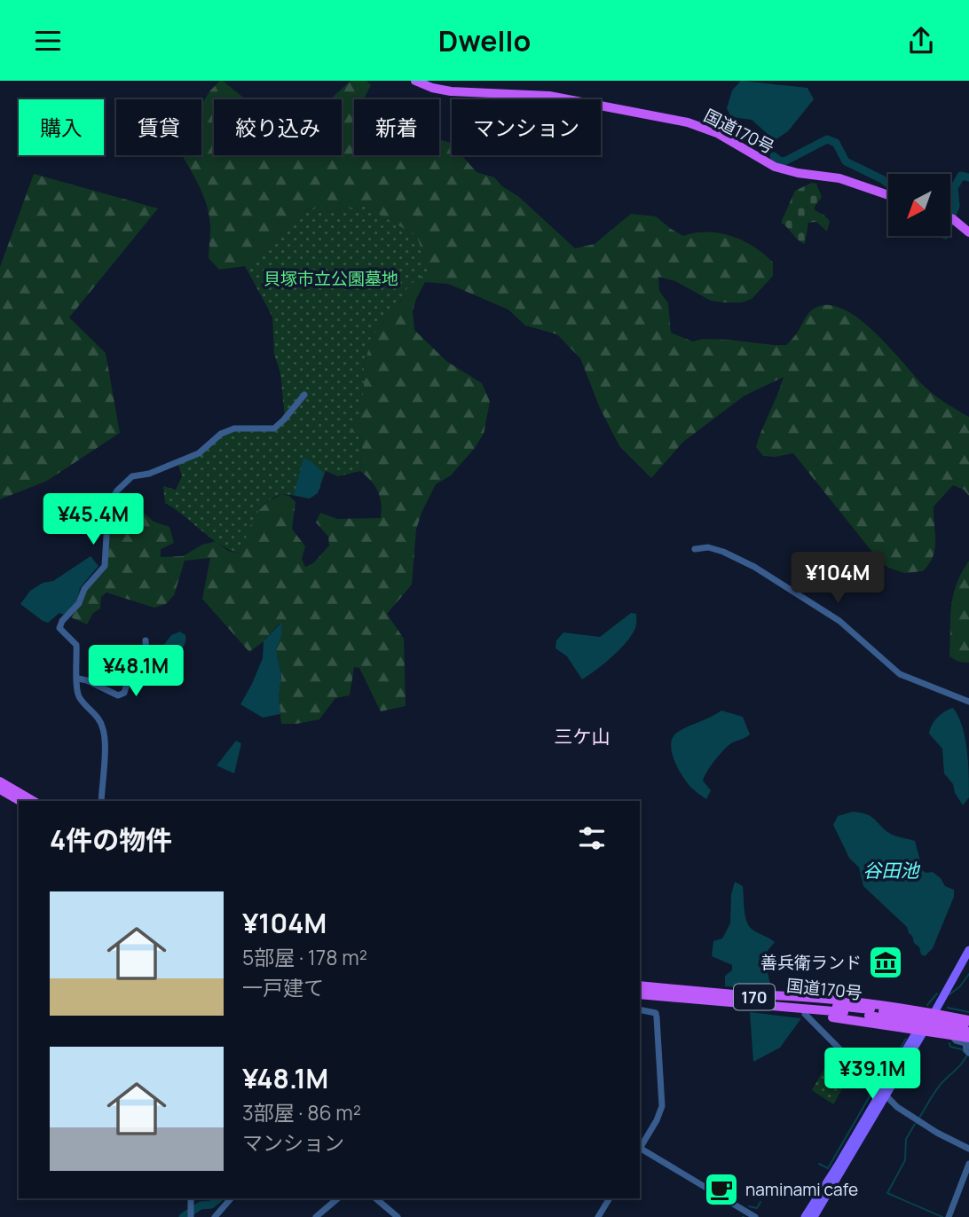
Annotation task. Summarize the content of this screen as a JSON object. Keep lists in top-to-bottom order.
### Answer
{
  "streets": {
    "highway": ["国道170号", "170"]
  },
  "districts": ["三ケ山"],
  "water": ["谷田池"],
  "parks": ["貝塚市立公園墓地"],
  "places": {
    "museum": ["善兵衛ランド"],
    "cafe": ["naminami cafe"]
  },
  "north": "bottom left",
  "page": {
    "header": "Dwello",
    "chip": [
      "購入",
      "賃貸",
      "絞り込み",
      "新着",
      "マンション"
    ],
    "price": [
      "¥45.4M",
      "¥104M",
      "¥48.1M",
      "¥39.1M"
    ],
    "heading": "4件の物件",
    "list": [
      {
        "name": "¥104M",
        "note": "5部屋 · 178 m² · 一戸建て"
      },
      {
        "name": "¥48.1M",
        "note": "3部屋 · 86 m² · マンション"
      }
    ]
  }
}
